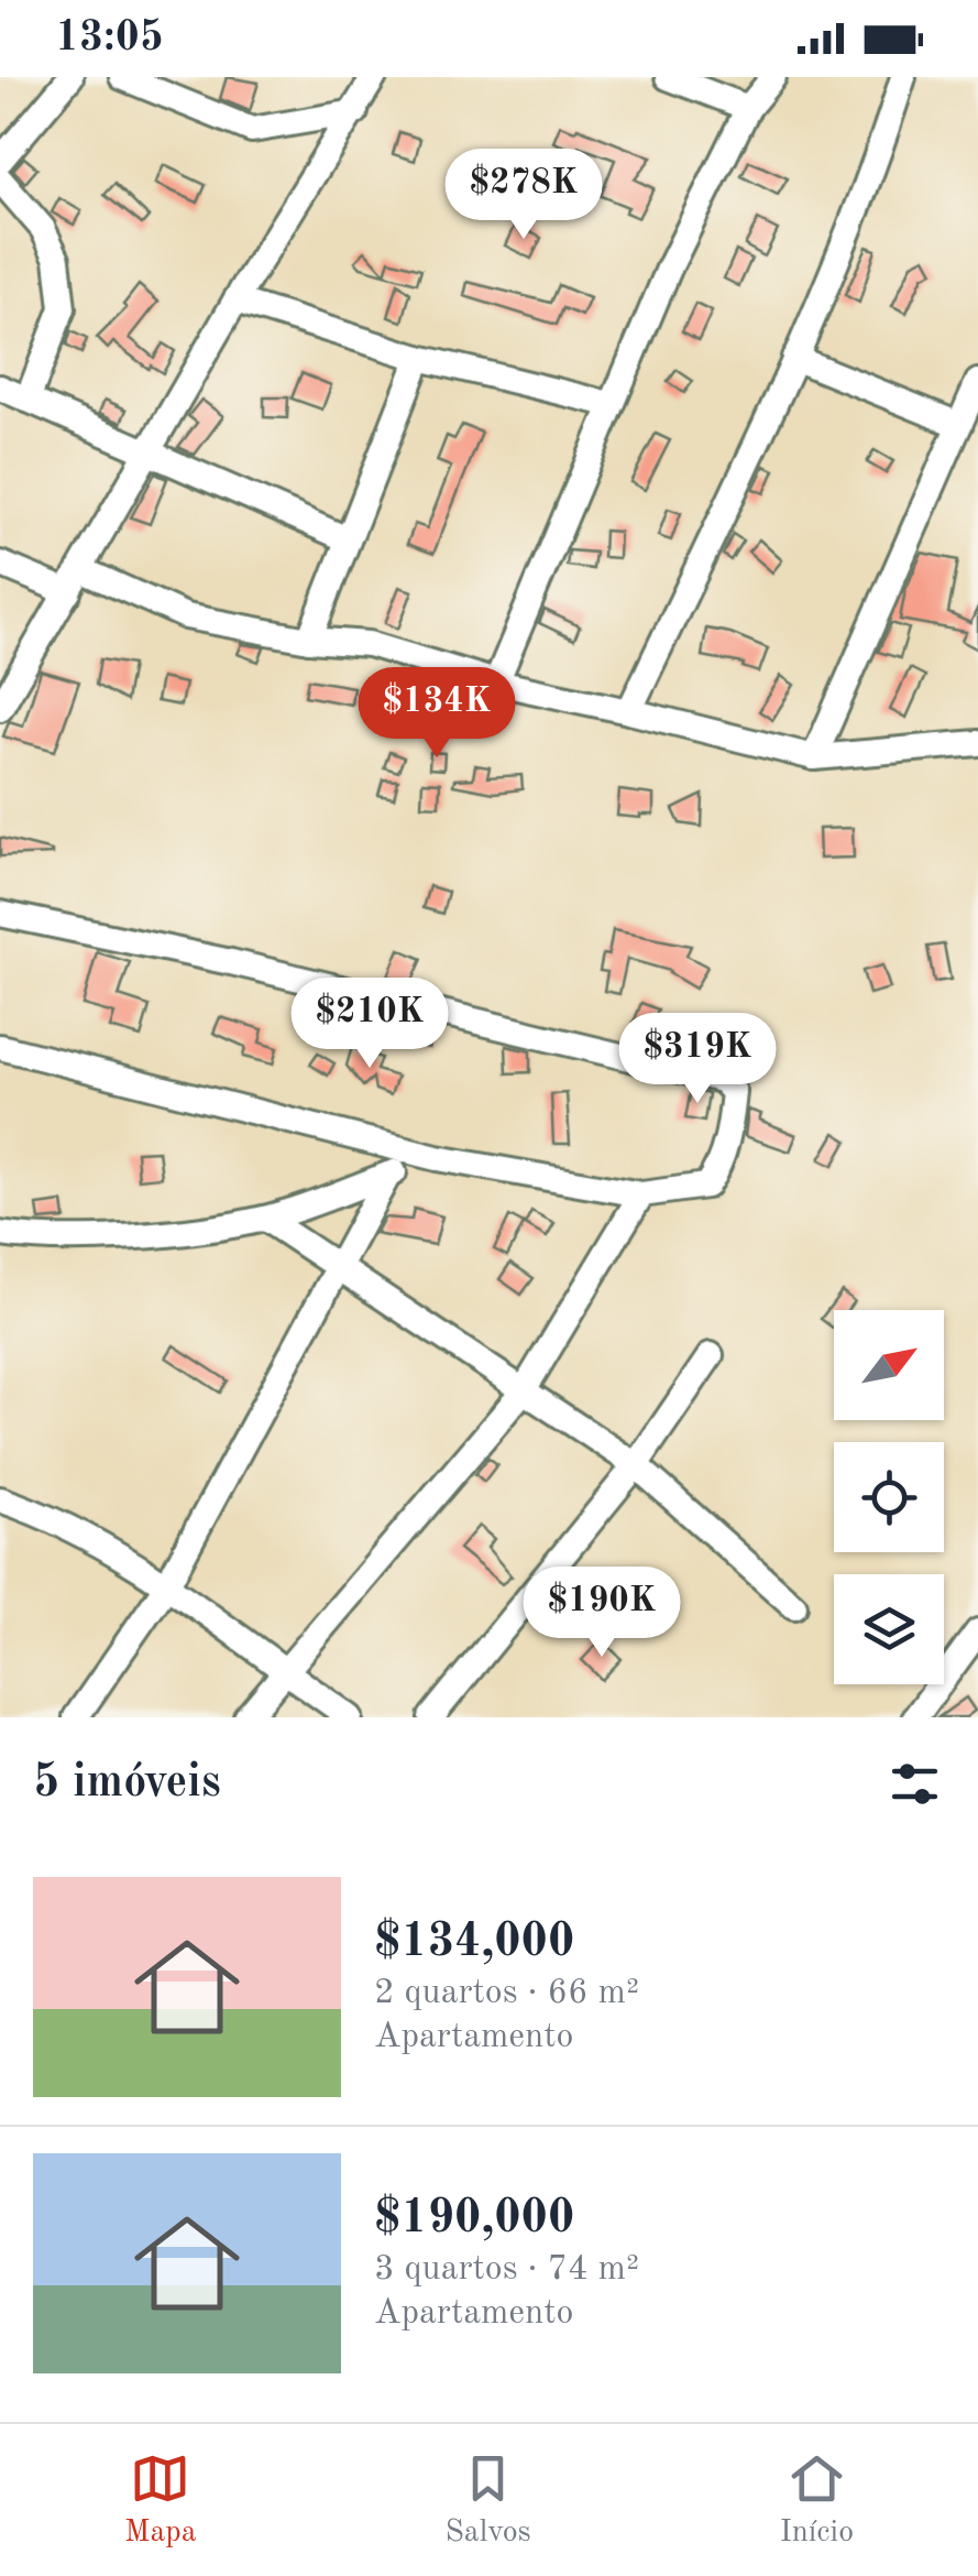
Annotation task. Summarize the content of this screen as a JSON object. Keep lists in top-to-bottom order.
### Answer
{
  "north": "top right",
  "page": {
    "status": "13:05",
    "price": [
      "$278K",
      "$134K",
      "$210K",
      "$319K",
      "$190K"
    ],
    "heading": "5 imóveis",
    "list": [
      {
        "name": "$134,000",
        "note": "2 quartos · 66 m² · Apartamento"
      },
      {
        "name": "$190,000",
        "note": "3 quartos · 74 m² · Apartamento"
      }
    ],
    "tabs": ["Mapa", "Salvos", "Início"]
  }
}
